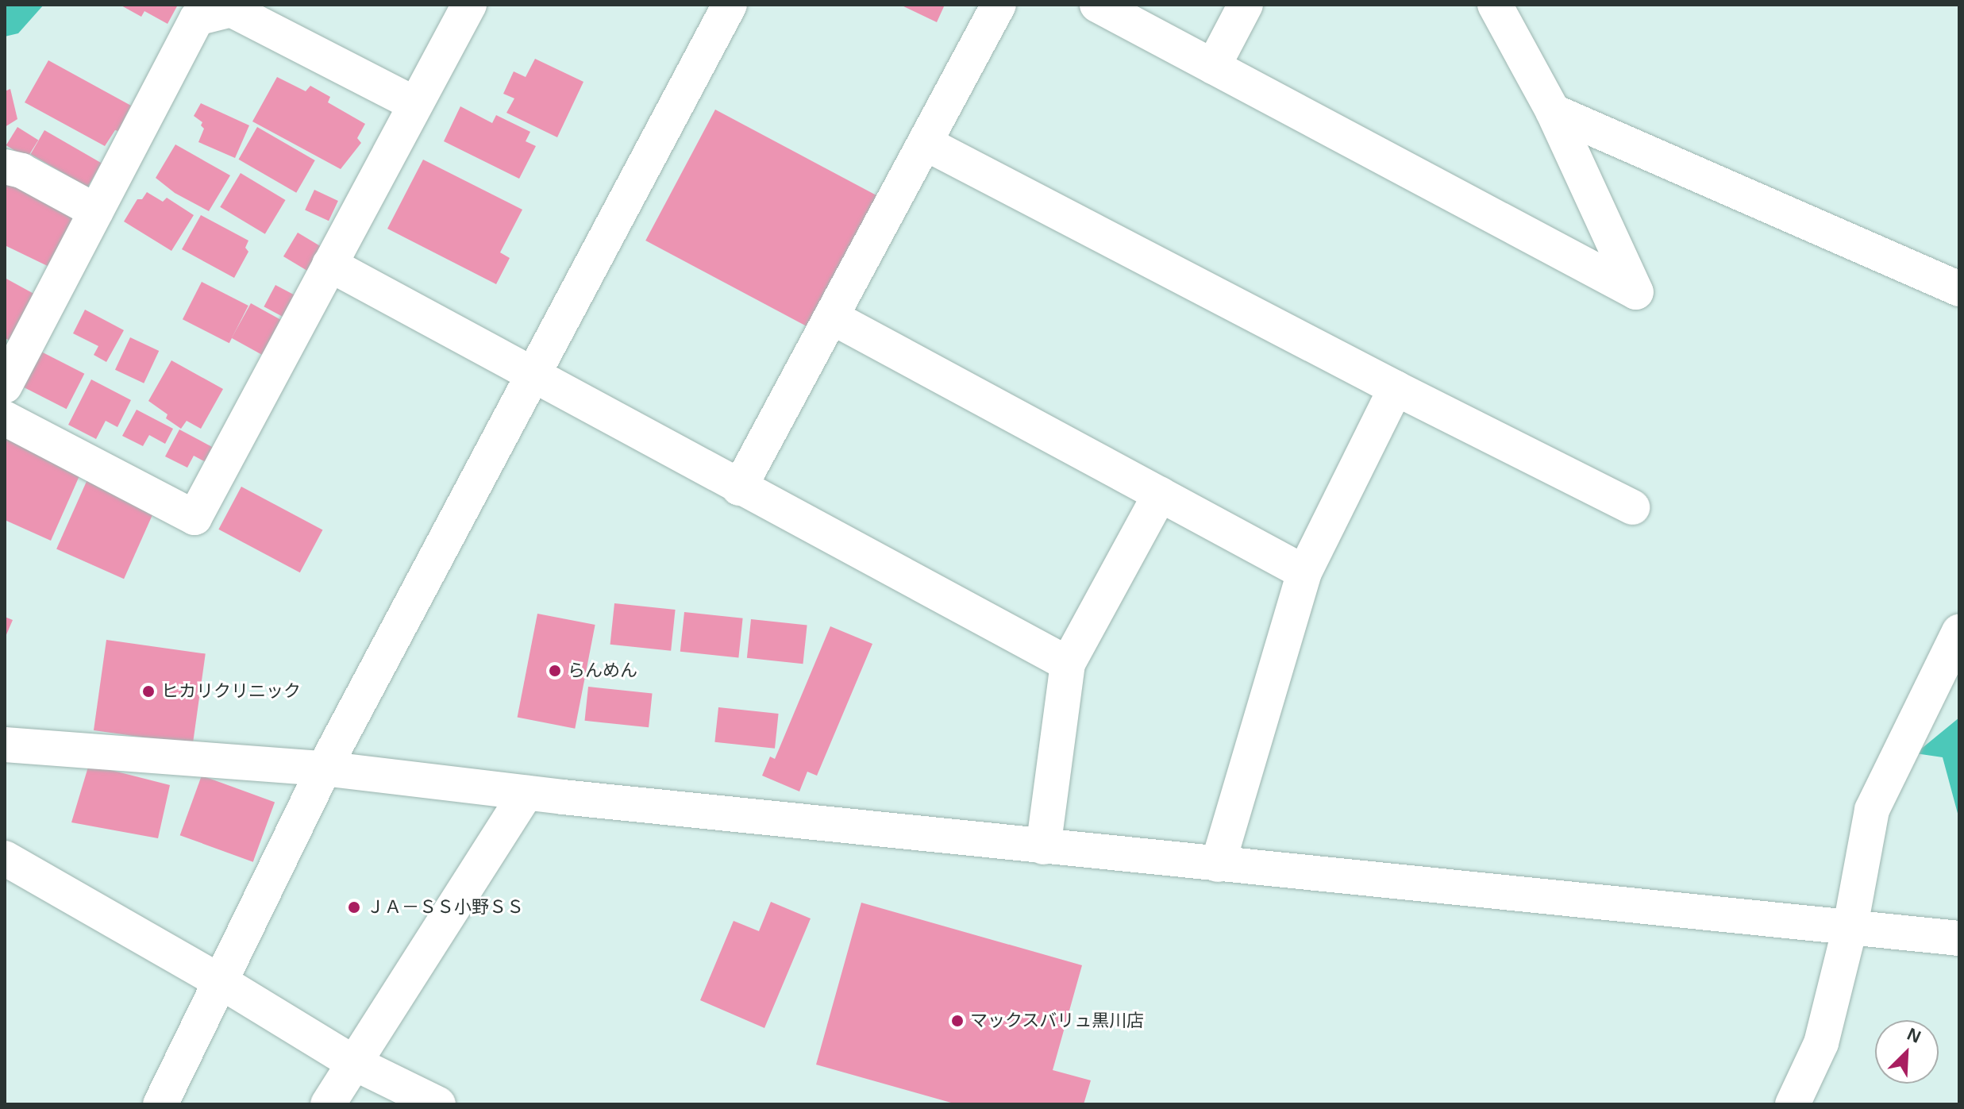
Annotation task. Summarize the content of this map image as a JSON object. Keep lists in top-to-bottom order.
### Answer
{
  "places": [
    "らんめん",
    "ヒカリクリニック",
    "ＪＡ－ＳＳ小野ＳＳ",
    "マックスバリュ黒川店"
  ],
  "north": "top right"
}
